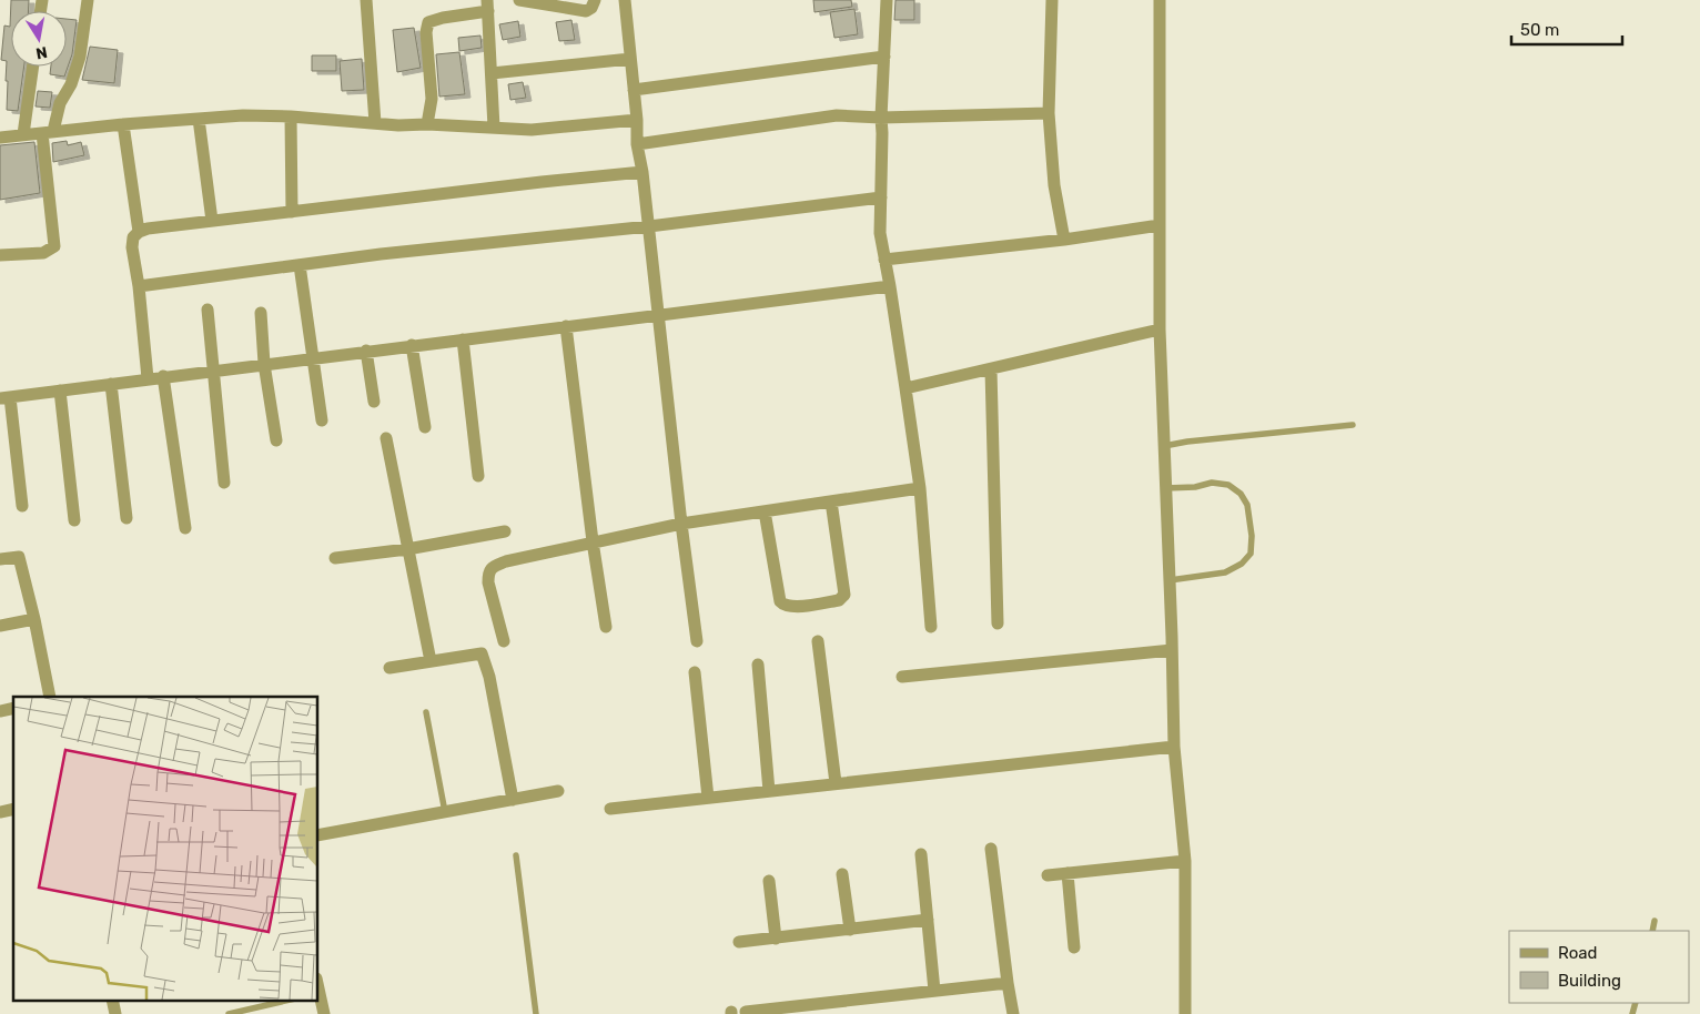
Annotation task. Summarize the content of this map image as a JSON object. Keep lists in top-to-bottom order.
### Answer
{
  "legend": ["Road", "Building"],
  "scale_bar": "50 m",
  "north": "bottom"
}
